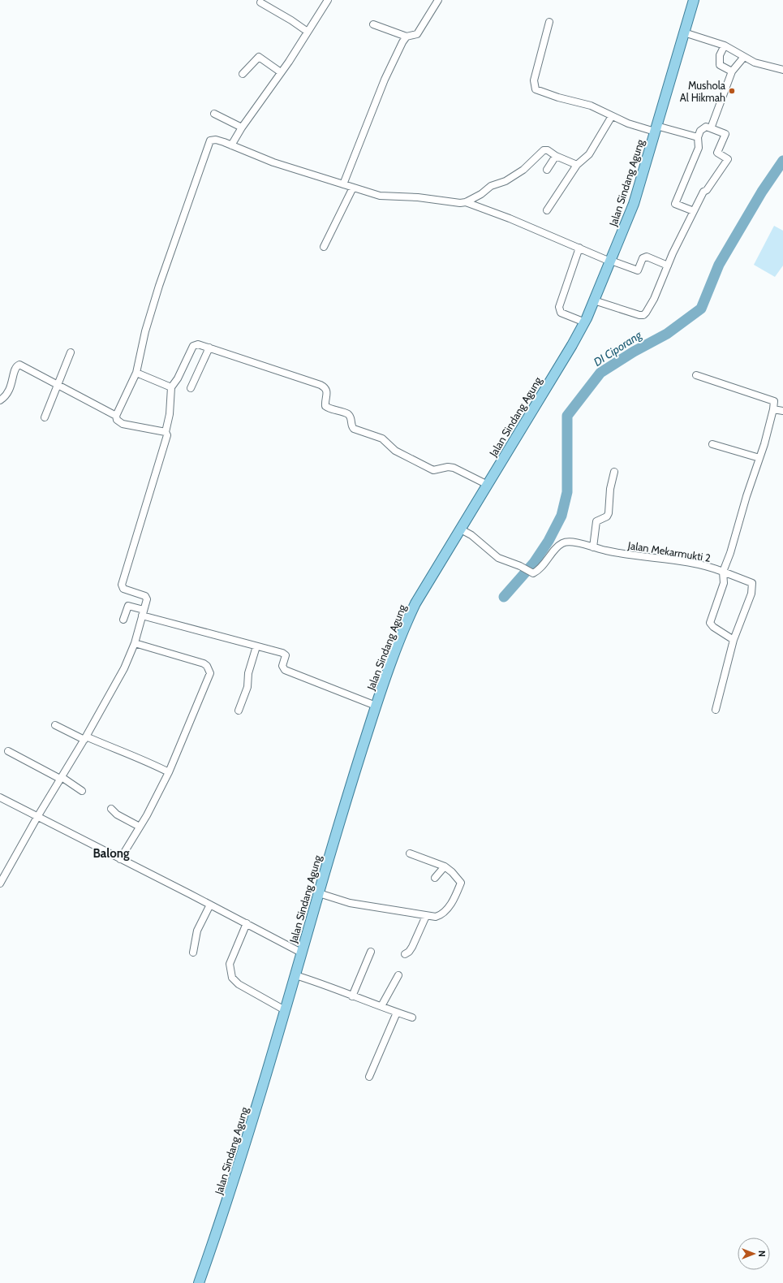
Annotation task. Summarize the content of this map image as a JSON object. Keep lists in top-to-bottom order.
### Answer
{
  "streets": {
    "main road": ["Jalan Sindang Agung"],
    "street": ["Jalan Mekarmukti 2"]
  },
  "crossings": [
    ["Jalan Sindang Agung", "Jalan Mekarmukti 2"]
  ],
  "districts": ["Balong"],
  "water": ["DI Ciporang"],
  "places": ["Mushola Al Hikmah"],
  "north": "right"
}
